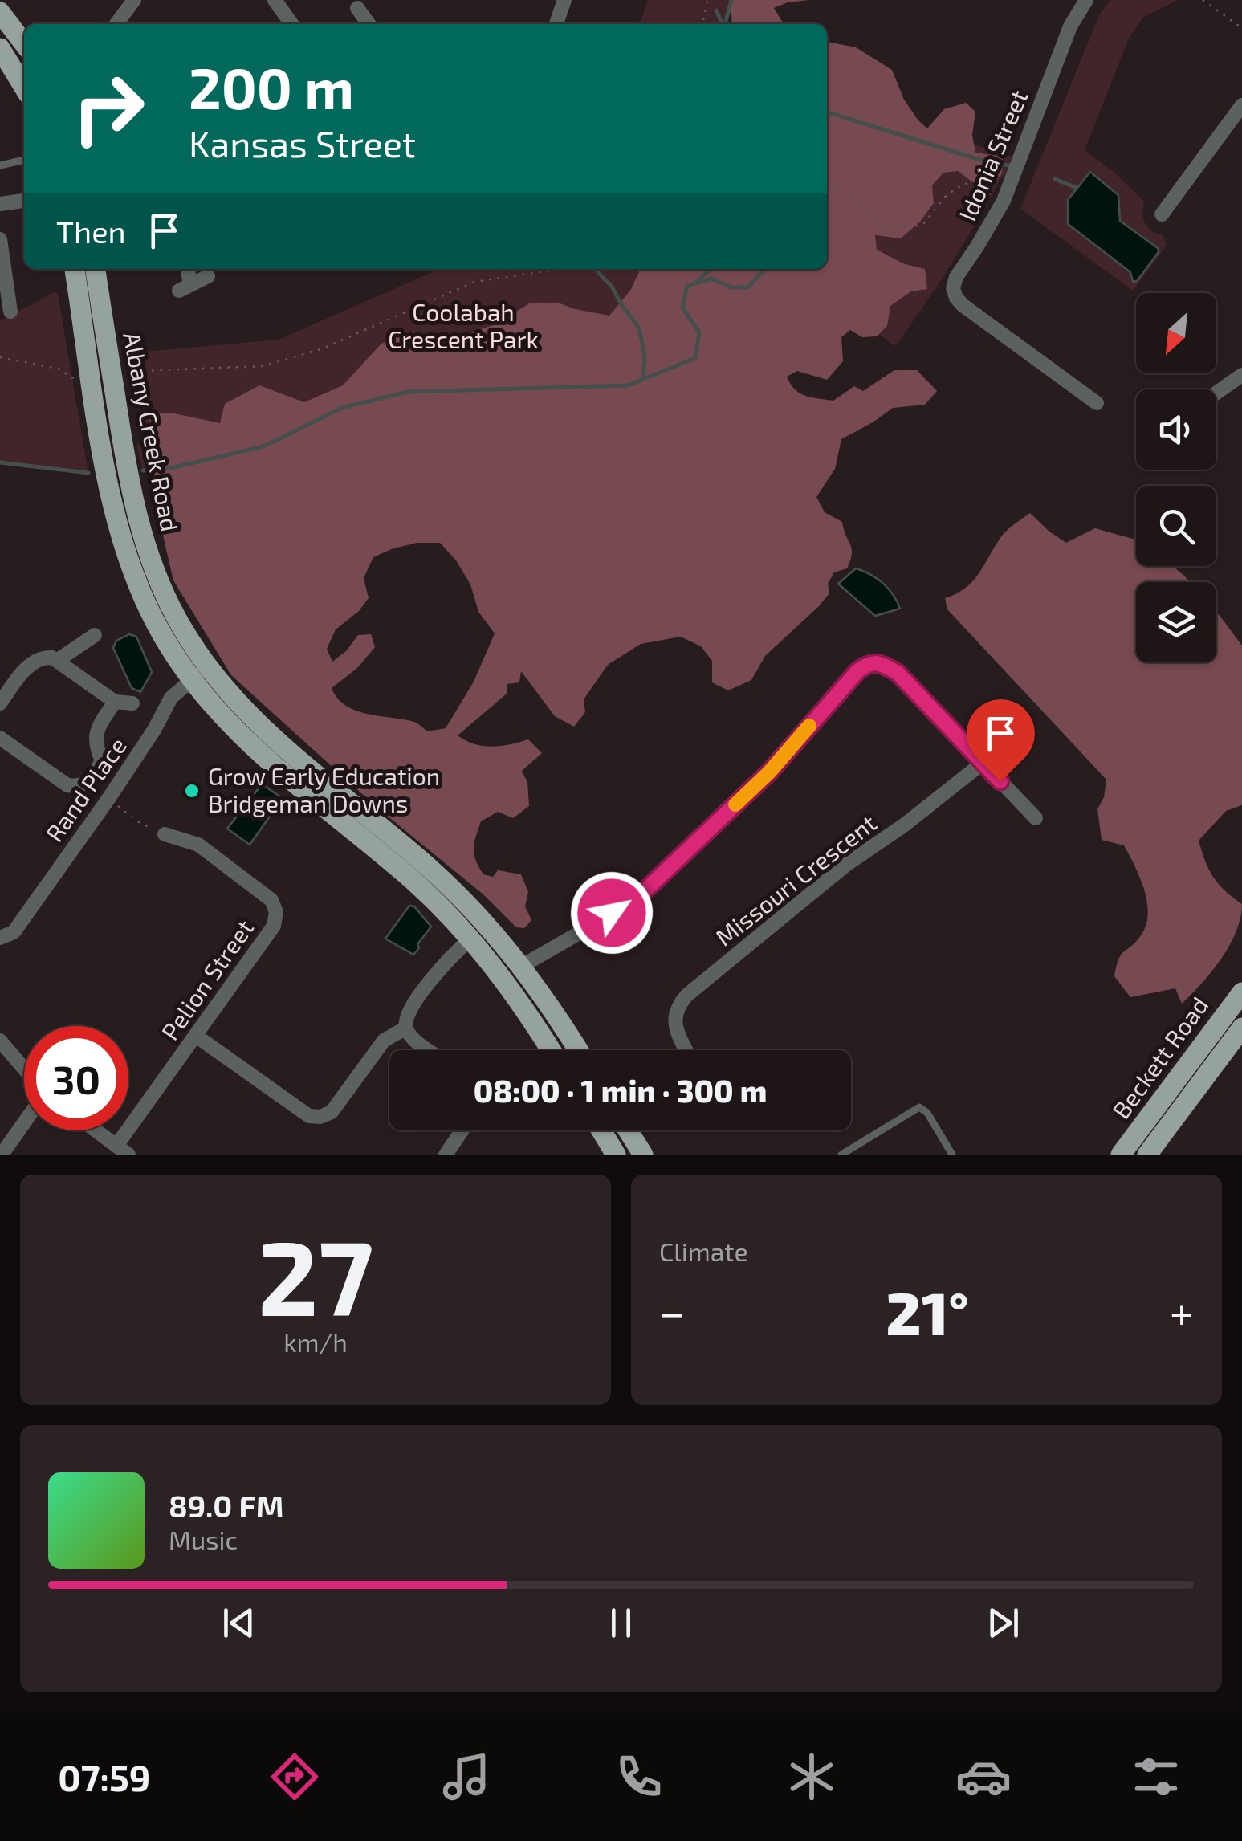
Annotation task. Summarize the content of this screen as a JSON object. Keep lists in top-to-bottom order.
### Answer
{
  "streets": {
    "main road": ["Albany Creek Road", "Beckett Road"],
    "street": [
      "Idonia Street",
      "Rand Place",
      "Missouri Crescent",
      "Pelion Street"
    ]
  },
  "crossings": [
    ["Albany Creek Road", "Rand Place"]
  ],
  "parks": ["Coolabah Crescent Park"],
  "places": ["Grow Early Education Bridgeman Downs"],
  "north": "bottom left",
  "page": {
    "turn": ["200 m", "Kansas Street"],
    "then": "Then",
    "limit": "30",
    "trip": "08:00 · 1 min · 300 m",
    "tile": [
      ["27", "km/h"],
      "Climate"
    ],
    "heat": ["−", "21°", "+"],
    "song": ["89.0 FM", "Music"],
    "tabs": "07:59"
  }
}
